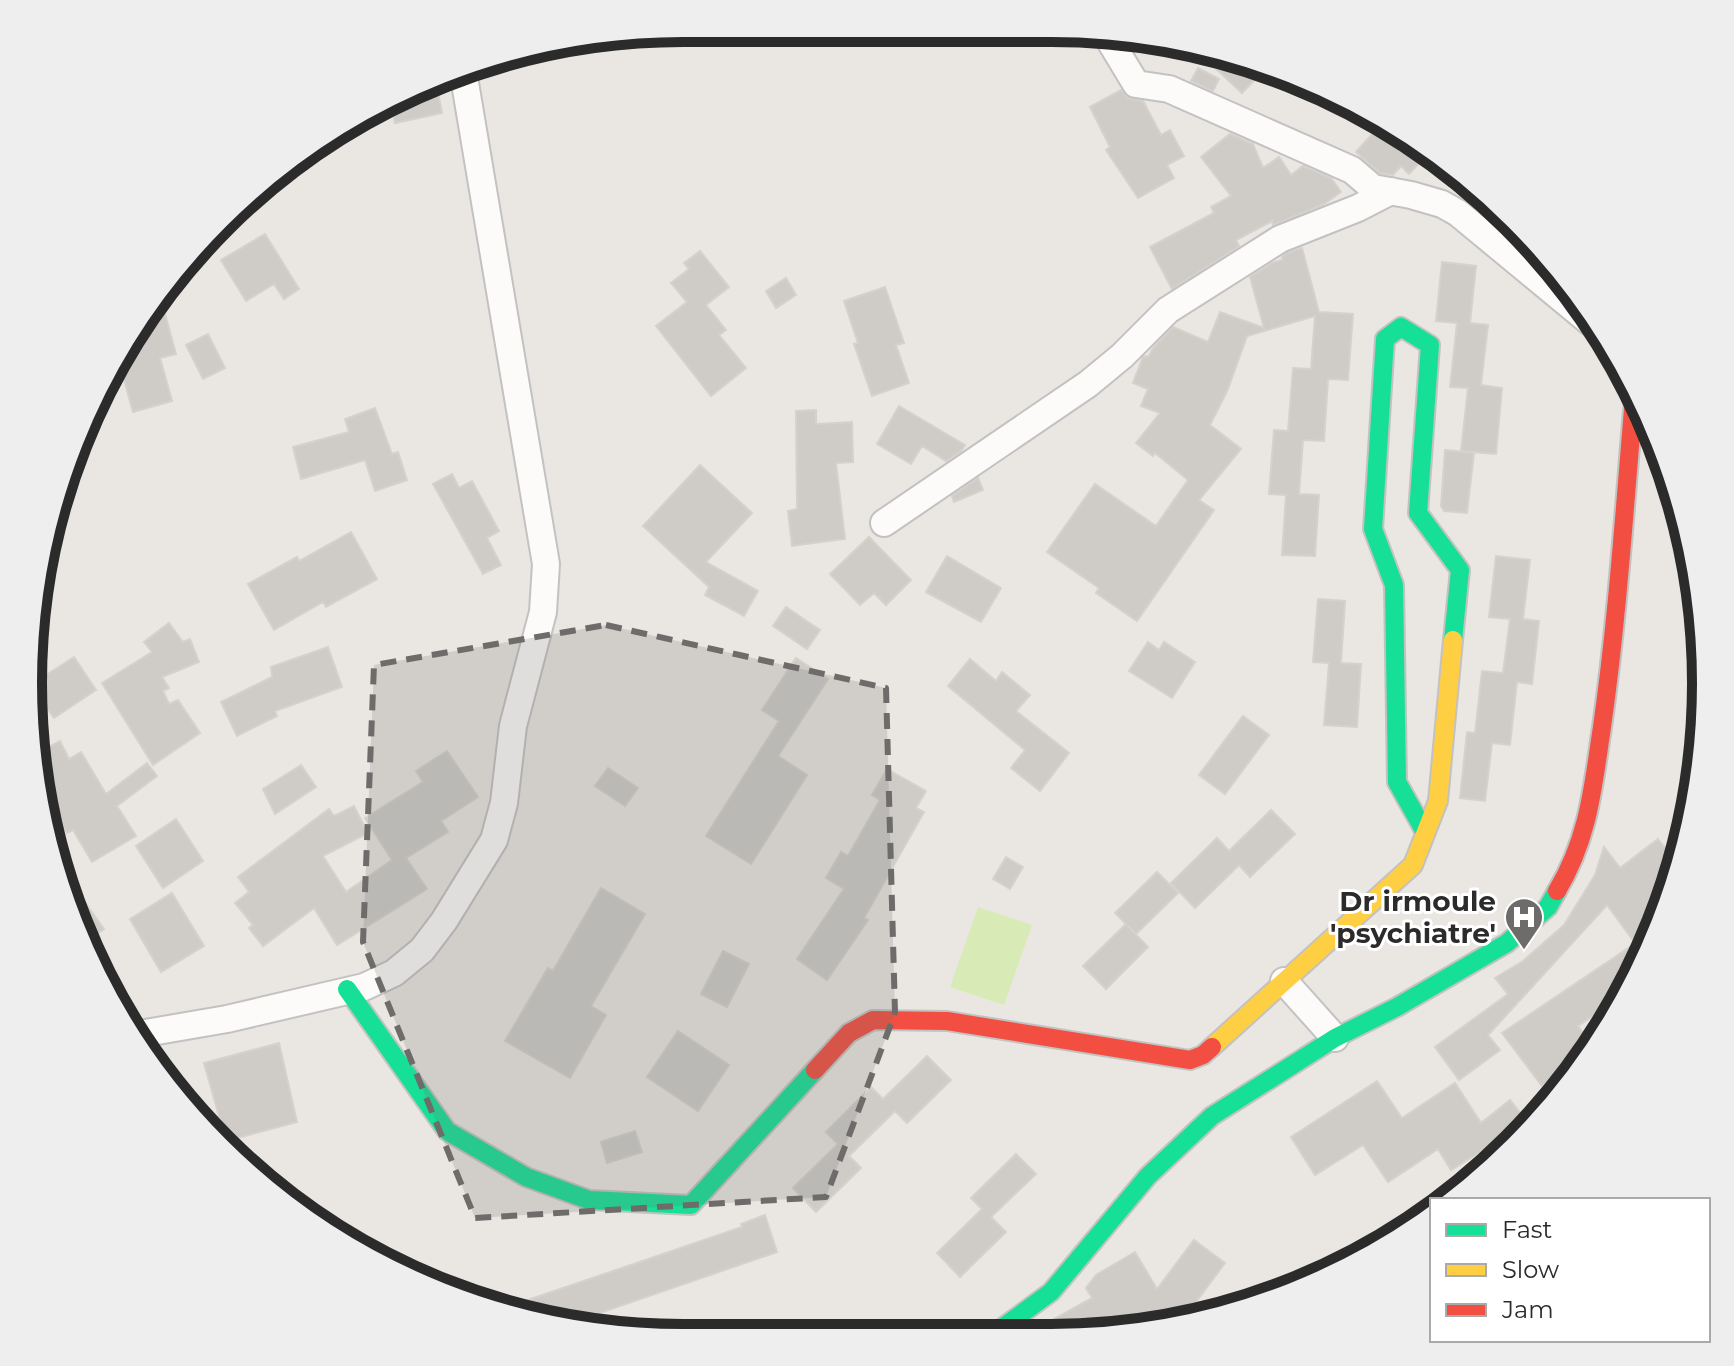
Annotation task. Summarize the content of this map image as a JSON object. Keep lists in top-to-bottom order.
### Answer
{
  "places": {
    "hospital": ["Dr irmoule 'psychiatre'"]
  },
  "legend": ["Fast", "Slow", "Jam"]
}
